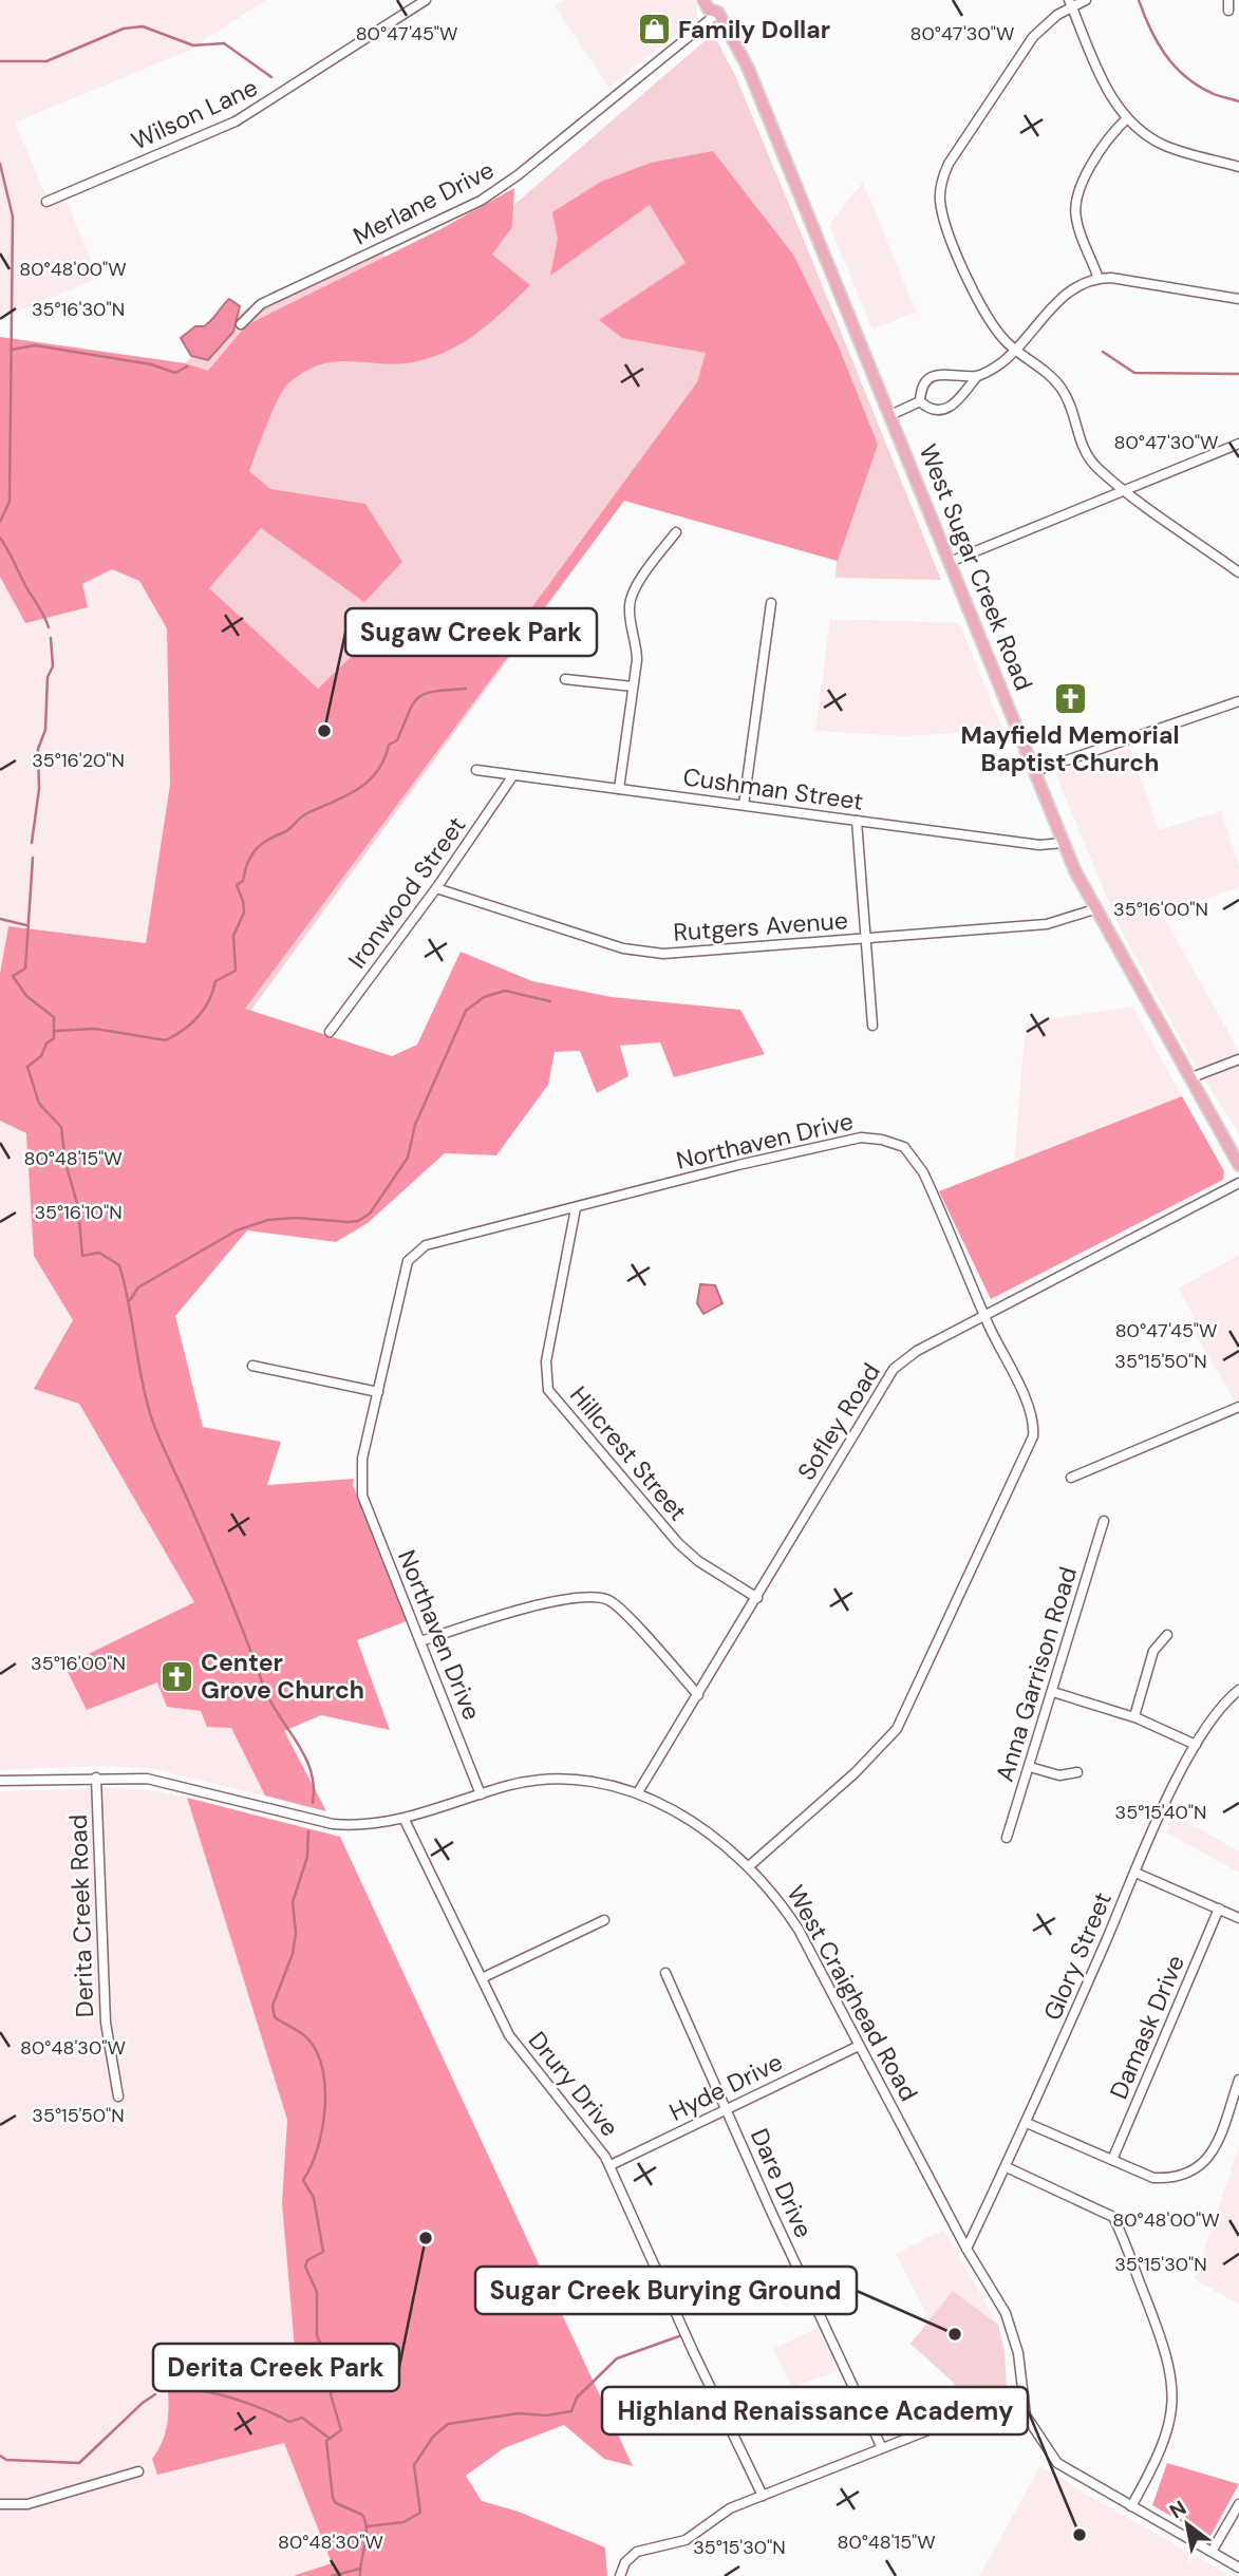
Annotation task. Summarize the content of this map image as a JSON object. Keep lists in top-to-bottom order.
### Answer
{
  "streets": {
    "main road": ["West Sugar Creek Road"],
    "street": [
      "Wilson Lane",
      "Merlane Drive",
      "Cushman Street",
      "Ironwood Street",
      "Rutgers Avenue",
      "Northaven Drive",
      "Sofley Road",
      "Hillcrest Street",
      "Anna Garrison Road",
      "Derita Creek Road",
      "Glory Street",
      "West Craighead Road",
      "Damask Drive",
      "Drury Drive",
      "Hyde Drive",
      "Dare Drive"
    ]
  },
  "crossings": [
    ["Merlane Drive", "West Sugar Creek Road"],
    ["West Sugar Creek Road", "Cushman Street"],
    ["West Sugar Creek Road", "Rutgers Avenue"],
    ["Cushman Street", "Ironwood Street"],
    ["Ironwood Street", "Rutgers Avenue"],
    ["Northaven Drive", "Sofley Road"],
    ["Northaven Drive", "Hillcrest Street"],
    ["Northaven Drive", "West Craighead Road"],
    ["Sofley Road", "Hillcrest Street"],
    ["Sofley Road", "West Craighead Road"],
    ["Derita Creek Road", "West Craighead Road"],
    ["Glory Street", "West Craighead Road"],
    ["West Craighead Road", "Drury Drive"],
    ["West Craighead Road", "Hyde Drive"],
    ["Drury Drive", "Hyde Drive"],
    ["Hyde Drive", "Dare Drive"]
  ],
  "places": {
    "shop": ["Family Dollar"],
    "church": ["Mayfield Memorial Baptist Church", "Center Grove Church"],
    "other": [
      "Sugaw Creek Park",
      "Derita Creek Park",
      "Sugar Creek Burying Ground",
      "Highland Renaissance Academy"
    ]
  },
  "north": "top left",
  "coordinates": [
    "80°47'45\"W",
    "80°47'30\"W",
    "80°48'00\"W",
    "35°16'30\"N",
    "35°16'20\"N",
    "35°16'00\"N",
    "80°48'15\"W",
    "35°16'10\"N",
    "35°15'50\"N",
    "35°15'40\"N",
    "80°48'30\"W",
    "35°15'30\"N"
  ]
}
